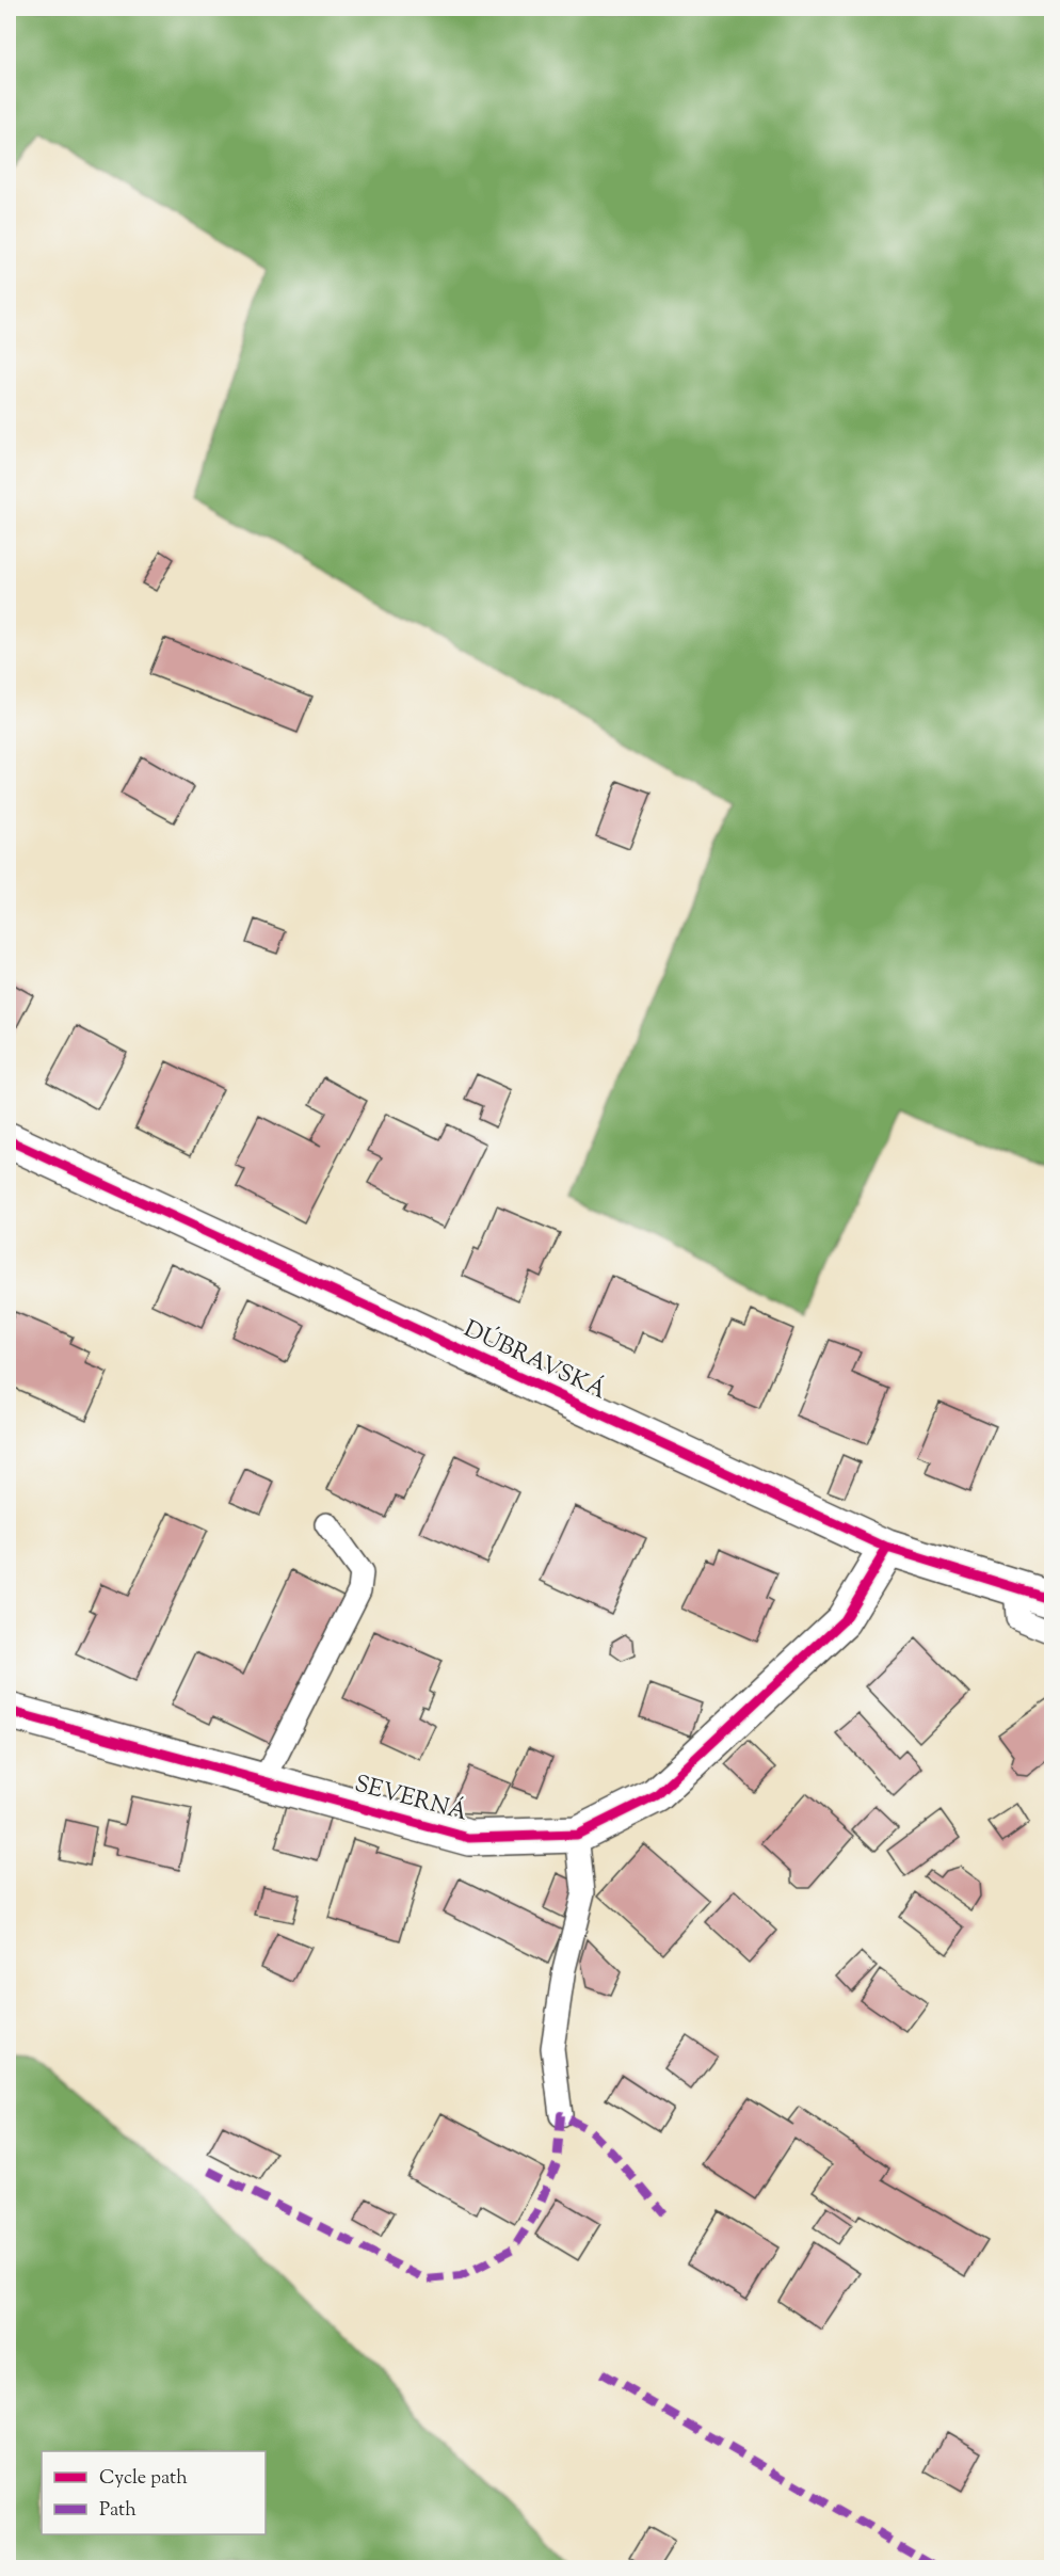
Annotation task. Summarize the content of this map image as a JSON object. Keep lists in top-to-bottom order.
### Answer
{
  "streets": {
    "street": ["DÚBRAVSKÁ", "SEVERNÁ"]
  },
  "crossings": [
    ["DÚBRAVSKÁ", "SEVERNÁ"]
  ],
  "legend": ["Cycle path", "Path"]
}
